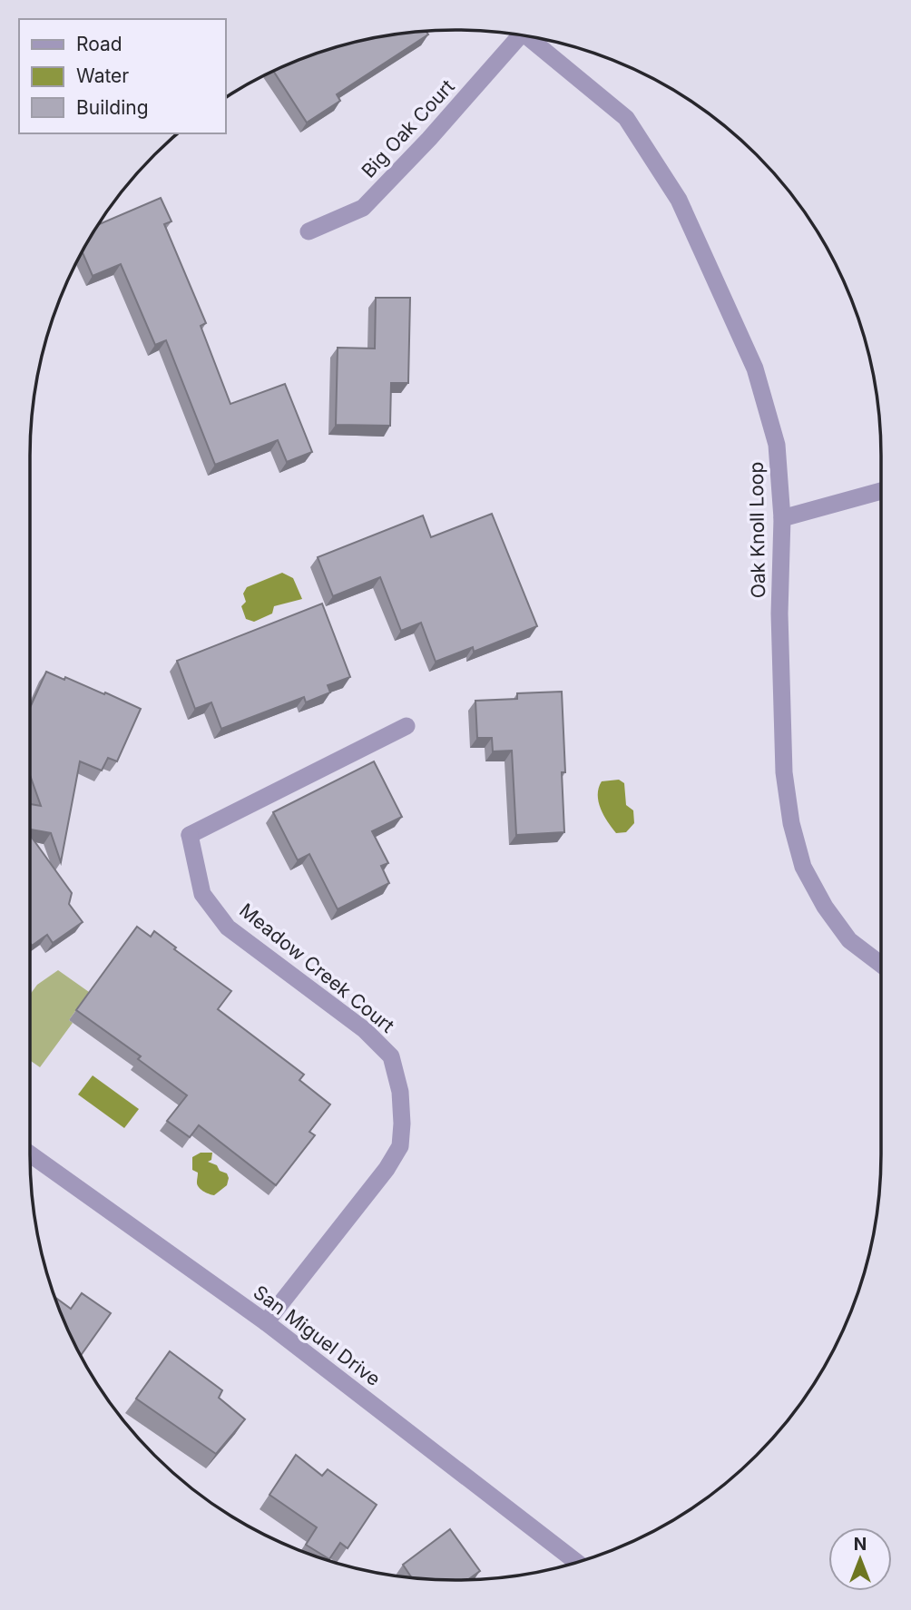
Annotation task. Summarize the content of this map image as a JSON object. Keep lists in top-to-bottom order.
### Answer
{
  "streets": {
    "street": [
      "Big Oak Court",
      "Oak Knoll Loop",
      "Meadow Creek Court",
      "San Miguel Drive"
    ]
  },
  "crossings": [
    ["Meadow Creek Court", "San Miguel Drive"]
  ],
  "legend": ["Road", "Water", "Building"],
  "north": "top"
}
